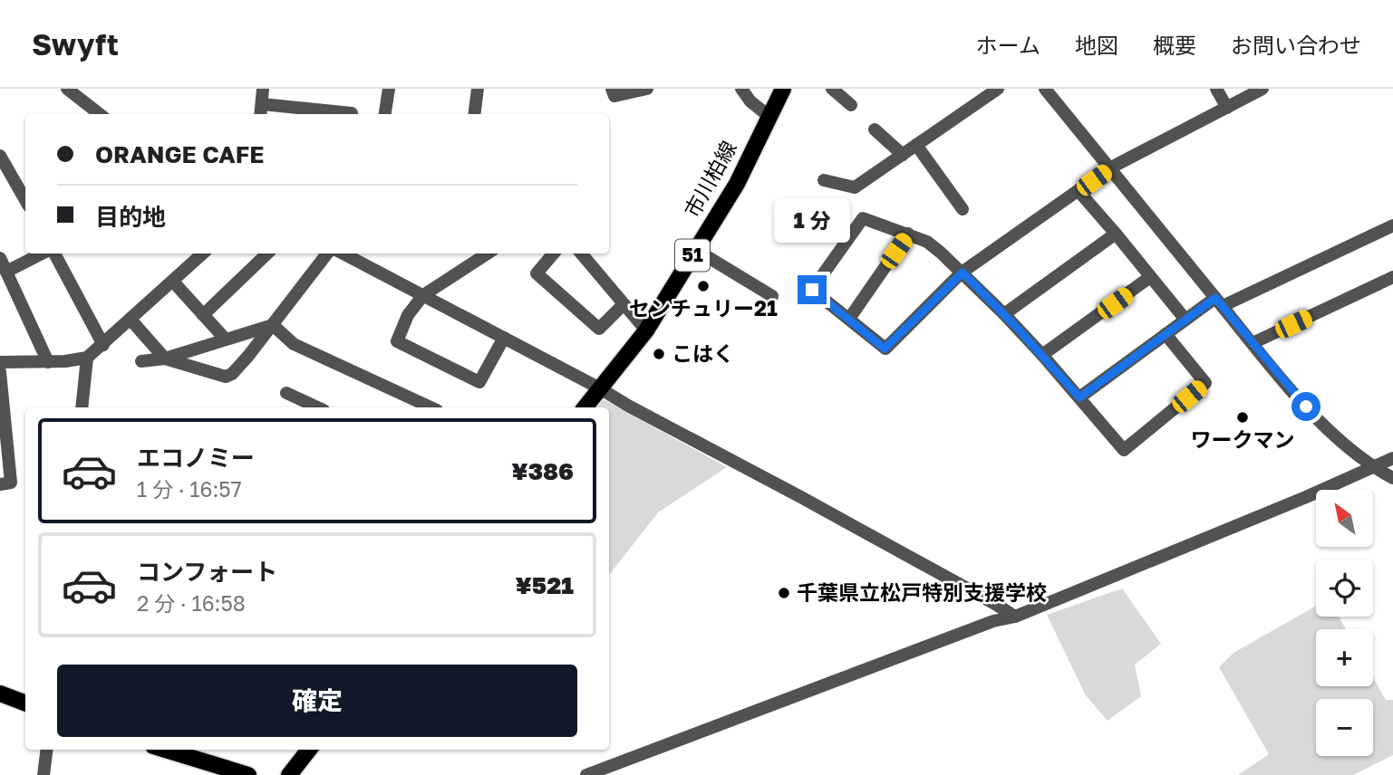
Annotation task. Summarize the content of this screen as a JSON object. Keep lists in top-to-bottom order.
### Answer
{
  "streets": {
    "main road": ["市川柏線", "51"]
  },
  "places": [
    "センチュリー21",
    "こはく",
    "ワークマン",
    "千葉県立松戸特別支援学校"
  ],
  "north": "top left",
  "page": {
    "header": "Swyft",
    "nav": [
      "ホーム",
      "地図",
      "概要",
      "お問い合わせ"
    ],
    "banner": ["ORANGE CAFE", "目的地"],
    "bubble": "1 分",
    "list": [
      {
        "name": "エコノミー",
        "note": "1 分 · 16:57",
        "value": "¥386"
      },
      {
        "name": "コンフォート",
        "note": "2 分 · 16:58",
        "value": "¥521"
      }
    ],
    "map_buttons": ["+", "−"],
    "buttons": "確定"
  }
}
